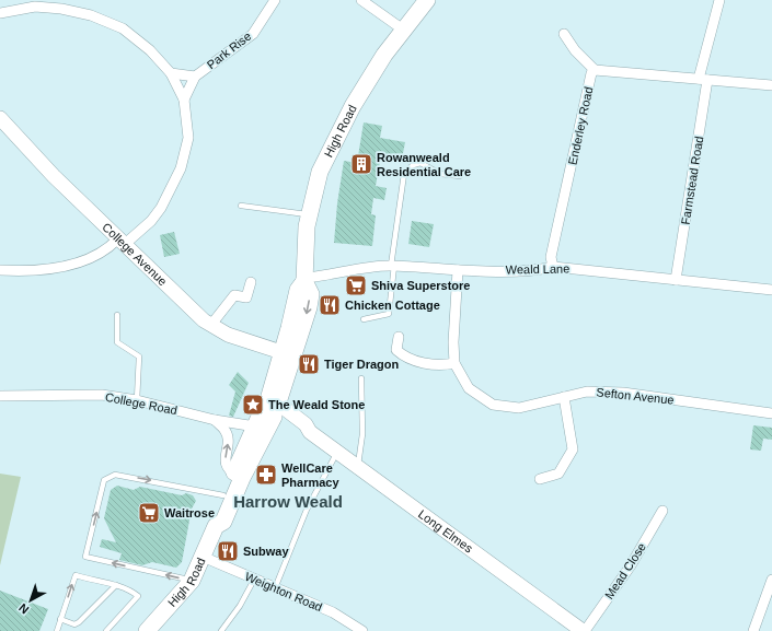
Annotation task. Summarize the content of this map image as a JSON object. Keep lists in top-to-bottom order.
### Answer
{
  "streets": {
    "main road": ["High Road"],
    "street": [
      "Park Rise",
      "Enderley Road",
      "Farmstead Road",
      "College Avenue",
      "Weald Lane",
      "Sefton Avenue",
      "College Road",
      "Long Elmes",
      "Mead Close",
      "Weighton Road"
    ]
  },
  "crossings": [
    ["Enderley Road", "Weald Lane"],
    ["High Road", "College Avenue"],
    ["High Road", "Weald Lane"],
    ["High Road", "College Road"],
    ["High Road", "Long Elmes"],
    ["High Road", "Weighton Road"],
    ["Farmstead Road", "Weald Lane"],
    ["Weald Lane", "Sefton Avenue"],
    ["Long Elmes", "Mead Close"]
  ],
  "districts": ["Harrow Weald"],
  "places": {
    "building": ["Rowanweald Residential Care"],
    "supermarket": ["Shiva Superstore", "Waitrose"],
    "restaurant": ["Chicken Cottage", "Tiger Dragon", "Subway"],
    "place": ["The Weald Stone"],
    "pharmacy": ["WellCare Pharmacy"]
  },
  "north": "bottom left"
}
